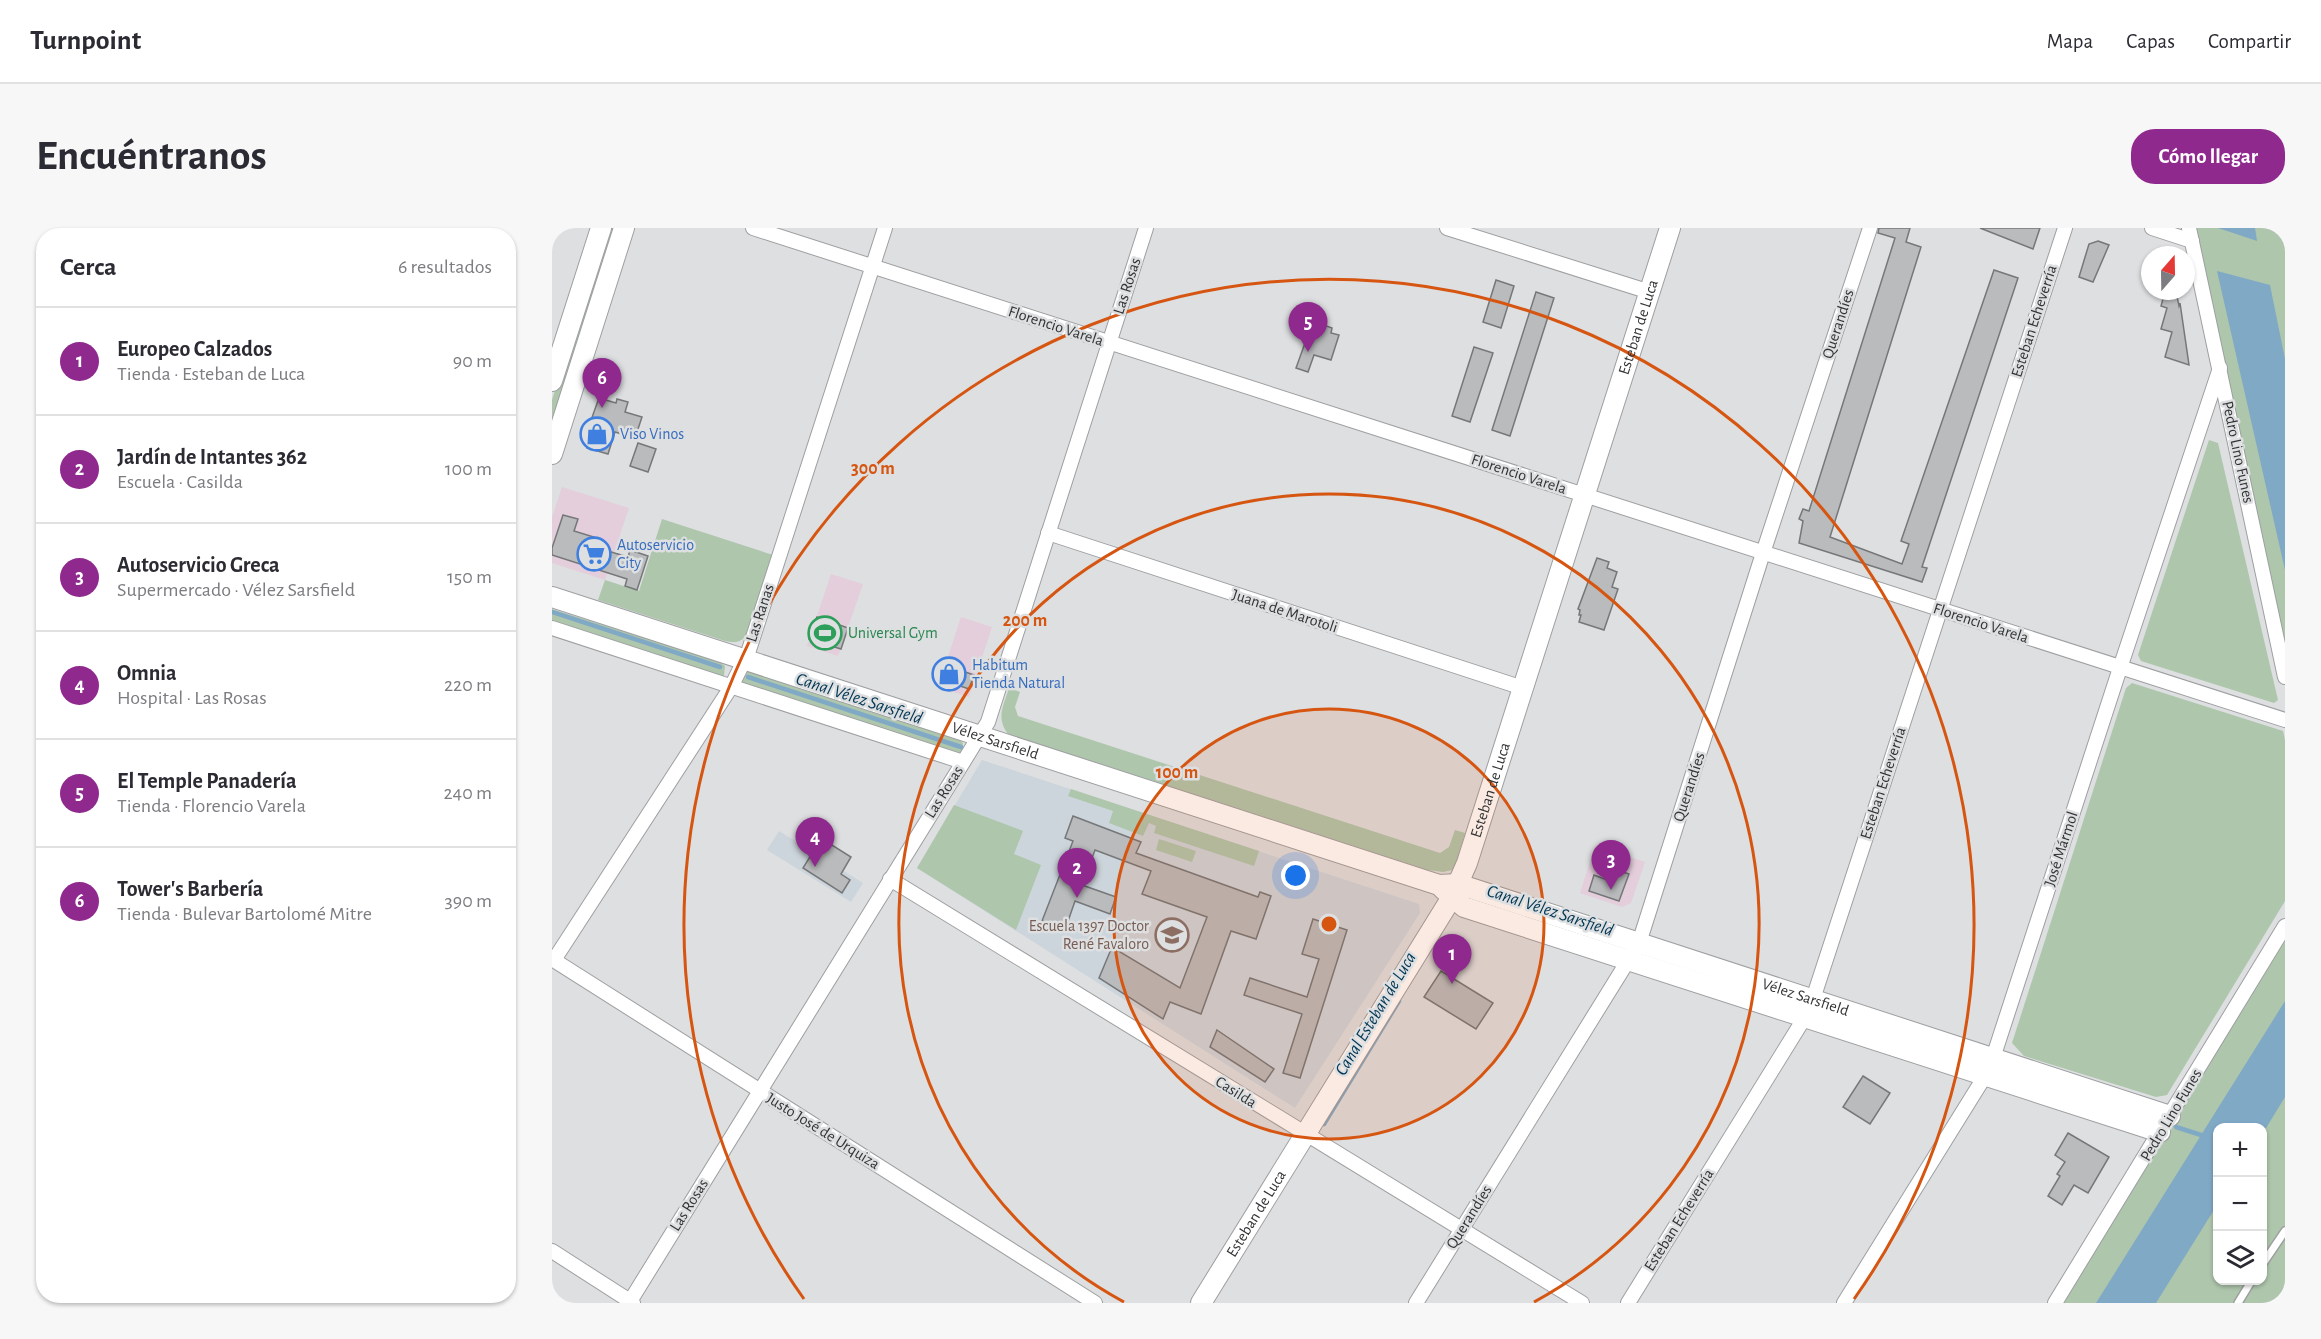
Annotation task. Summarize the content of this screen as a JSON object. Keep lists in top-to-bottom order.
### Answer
{
  "streets": {
    "street": [
      "Las Rosas",
      "Esteban Echeverría",
      "Querandíes",
      "Florencio Varela",
      "Esteban de Luca",
      "Pedro Lino Funes",
      "Juana de Marotoli",
      "Las Ranas",
      "Vélez Sarsfield",
      "José Mármol",
      "Casilda",
      "Justo José de Urquiza"
    ]
  },
  "crossings": [
    ["Las Rosas", "Florencio Varela"],
    ["Las Rosas", "Juana de Marotoli"],
    ["Las Rosas", "Vélez Sarsfield"],
    ["Las Rosas", "Casilda"],
    ["Las Rosas", "Justo José de Urquiza"],
    ["Esteban Echeverría", "Florencio Varela"],
    ["Esteban Echeverría", "Vélez Sarsfield"],
    ["Querandíes", "Florencio Varela"],
    ["Querandíes", "Vélez Sarsfield"],
    ["Querandíes", "Casilda"],
    ["Florencio Varela", "Esteban de Luca"],
    ["Florencio Varela", "Las Ranas"],
    ["Florencio Varela", "José Mármol"],
    ["Esteban de Luca", "Juana de Marotoli"],
    ["Esteban de Luca", "Vélez Sarsfield"],
    ["Esteban de Luca", "Casilda"],
    ["Pedro Lino Funes", "Vélez Sarsfield"],
    ["Pedro Lino Funes", "José Mármol"],
    ["Las Ranas", "Vélez Sarsfield"],
    ["Las Ranas", "Justo José de Urquiza"],
    ["Vélez Sarsfield", "José Mármol"]
  ],
  "water": ["Canal Vélez Sarsfield", "Canal Esteban de Luca"],
  "places": {
    "shop": ["Viso Vinos", "Habitum Tienda Natural"],
    "supermarket": ["Autoservicio City"],
    "sports": ["Universal Gym"],
    "school or university": ["Escuela 1397 Doctor René Favaloro"]
  },
  "north": "top",
  "page": {
    "header": "Turnpoint",
    "nav": ["Mapa", "Capas", "Compartir"],
    "buttons": "Cómo llegar",
    "title": "Encuéntranos",
    "heading": ["Cerca", "6 resultados"],
    "pins": [
      "5",
      "6",
      "4",
      "3",
      "2",
      "1"
    ],
    "list": [
      {
        "mark": "1",
        "name": "Europeo Calzados",
        "note": "Tienda · Esteban de Luca",
        "value": "90 m"
      },
      {
        "mark": "2",
        "name": "Jardín de Intantes 362",
        "note": "Escuela · Casilda",
        "value": "100 m"
      },
      {
        "mark": "3",
        "name": "Autoservicio Greca",
        "note": "Supermercado · Vélez Sarsfield",
        "value": "150 m"
      },
      {
        "mark": "4",
        "name": "Omnia",
        "note": "Hospital · Las Rosas",
        "value": "220 m"
      },
      {
        "mark": "5",
        "name": "El Temple Panadería",
        "note": "Tienda · Florencio Varela",
        "value": "240 m"
      },
      {
        "mark": "6",
        "name": "Tower's Barbería",
        "note": "Tienda · Bulevar Bartolomé Mitre",
        "value": "390 m"
      }
    ],
    "map_buttons": ["+", "−"]
  },
  "rings": ["300 m", "200 m", "100 m"]
}
